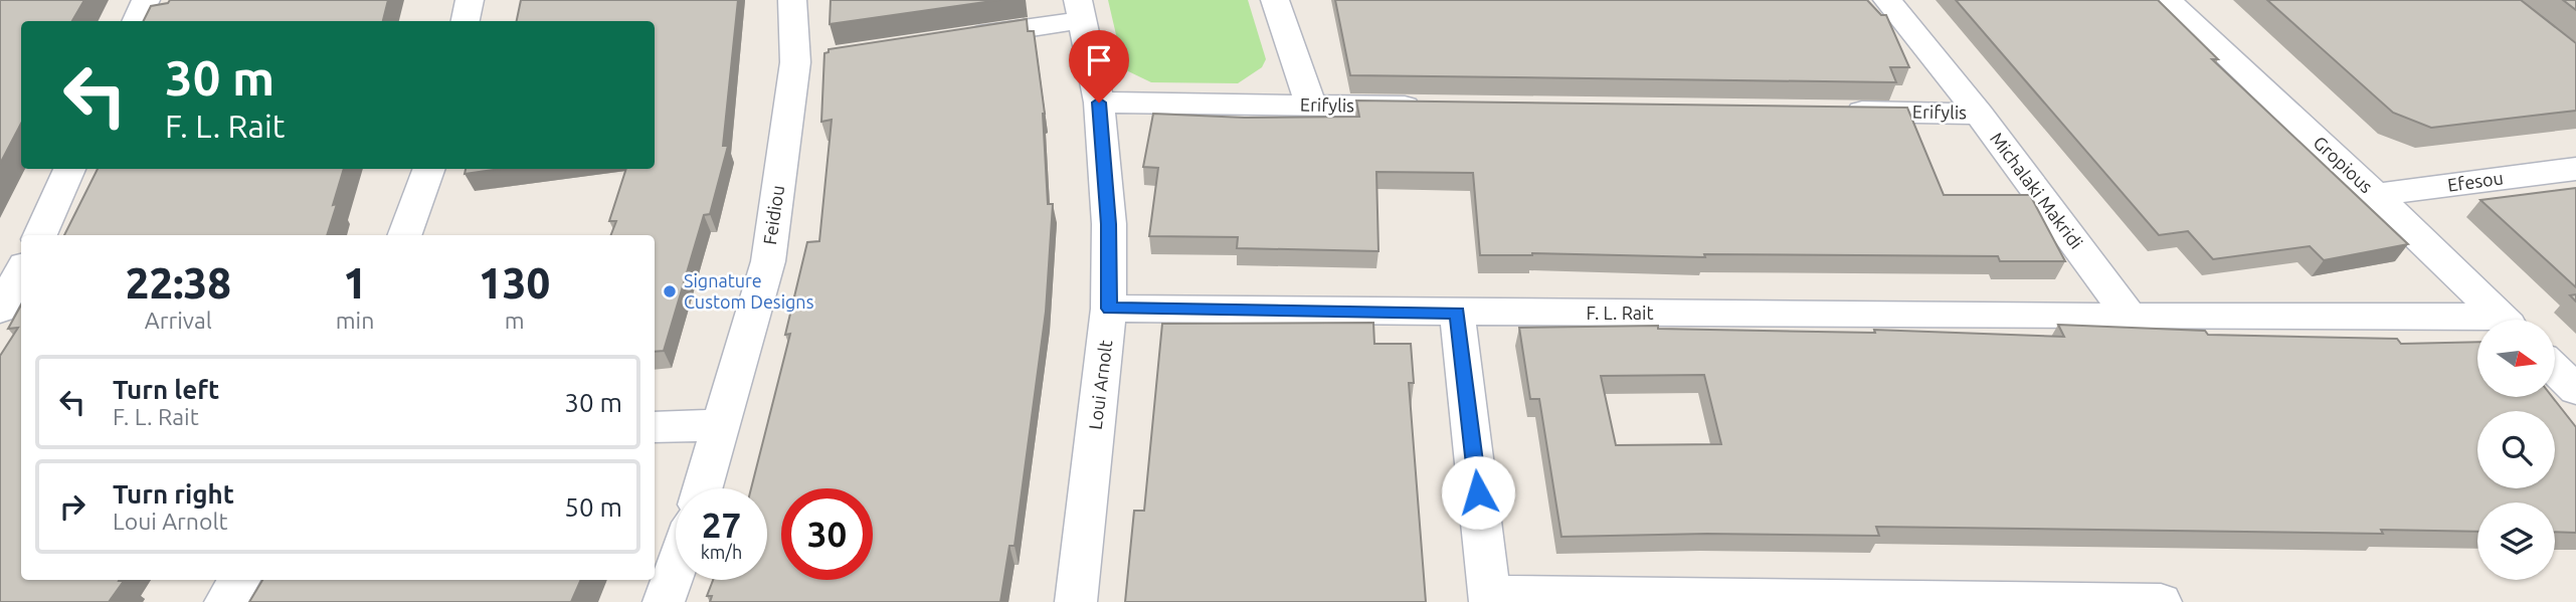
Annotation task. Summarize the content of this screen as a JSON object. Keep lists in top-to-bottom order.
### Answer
{
  "streets": {
    "street": [
      "Erifylis",
      "Gropious",
      "Efesou",
      "Michalaki Makridi",
      "Feidiou",
      "F. L. Rait",
      "Loui Arnolt"
    ]
  },
  "crossings": [
    ["Erifylis", "Michalaki Makridi"],
    ["Erifylis", "Loui Arnolt"],
    ["Gropious", "Efesou"],
    ["Michalaki Makridi", "F. L. Rait"],
    ["F. L. Rait", "Loui Arnolt"]
  ],
  "places": ["Signature Custom Designs"],
  "north": "right",
  "page": {
    "turn": ["30 m", "F. L. Rait"],
    "eta": [
      "22:38",
      "Arrival",
      "1",
      "min",
      "130",
      "m"
    ],
    "list": [
      {
        "name": "Turn left",
        "note": "F. L. Rait",
        "value": "30 m"
      },
      {
        "name": "Turn right",
        "note": "Loui Arnolt",
        "value": "50 m"
      }
    ],
    "speed": "27 km/h",
    "limit": "30"
  }
}
